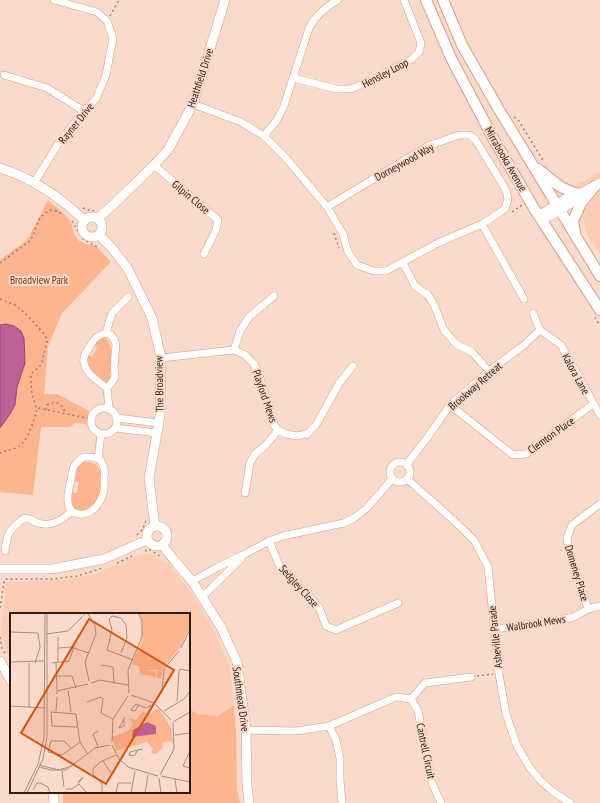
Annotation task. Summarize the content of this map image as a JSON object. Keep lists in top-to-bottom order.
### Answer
{
  "streets": {
    "main road": ["Mirrabooka Avenue"],
    "street": [
      "Hensley Loop",
      "Heathfield Drive",
      "Rayner Drive",
      "Dorneywood Way",
      "Gilpin Close",
      "Kalora Lane",
      "The Broadview",
      "Brookway Retreat",
      "Playford Mews",
      "Clemton Place",
      "Domeney Place",
      "Sedgley Close",
      "Walbrook Mews",
      "Asheville Parade",
      "Southmead Drive",
      "Cantrell Circuit"
    ]
  },
  "crossings": [
    ["Heathfield Drive", "Dorneywood Way"],
    ["Heathfield Drive", "Gilpin Close"],
    ["Heathfield Drive", "The Broadview"],
    ["Kalora Lane", "Brookway Retreat"],
    ["Kalora Lane", "Clemton Place"],
    ["The Broadview", "Southmead Drive"],
    ["Brookway Retreat", "Clemton Place"],
    ["Brookway Retreat", "Asheville Parade"],
    ["Domeney Place", "Walbrook Mews"],
    ["Walbrook Mews", "Asheville Parade"]
  ],
  "parks": ["Broadview Park"]
}
